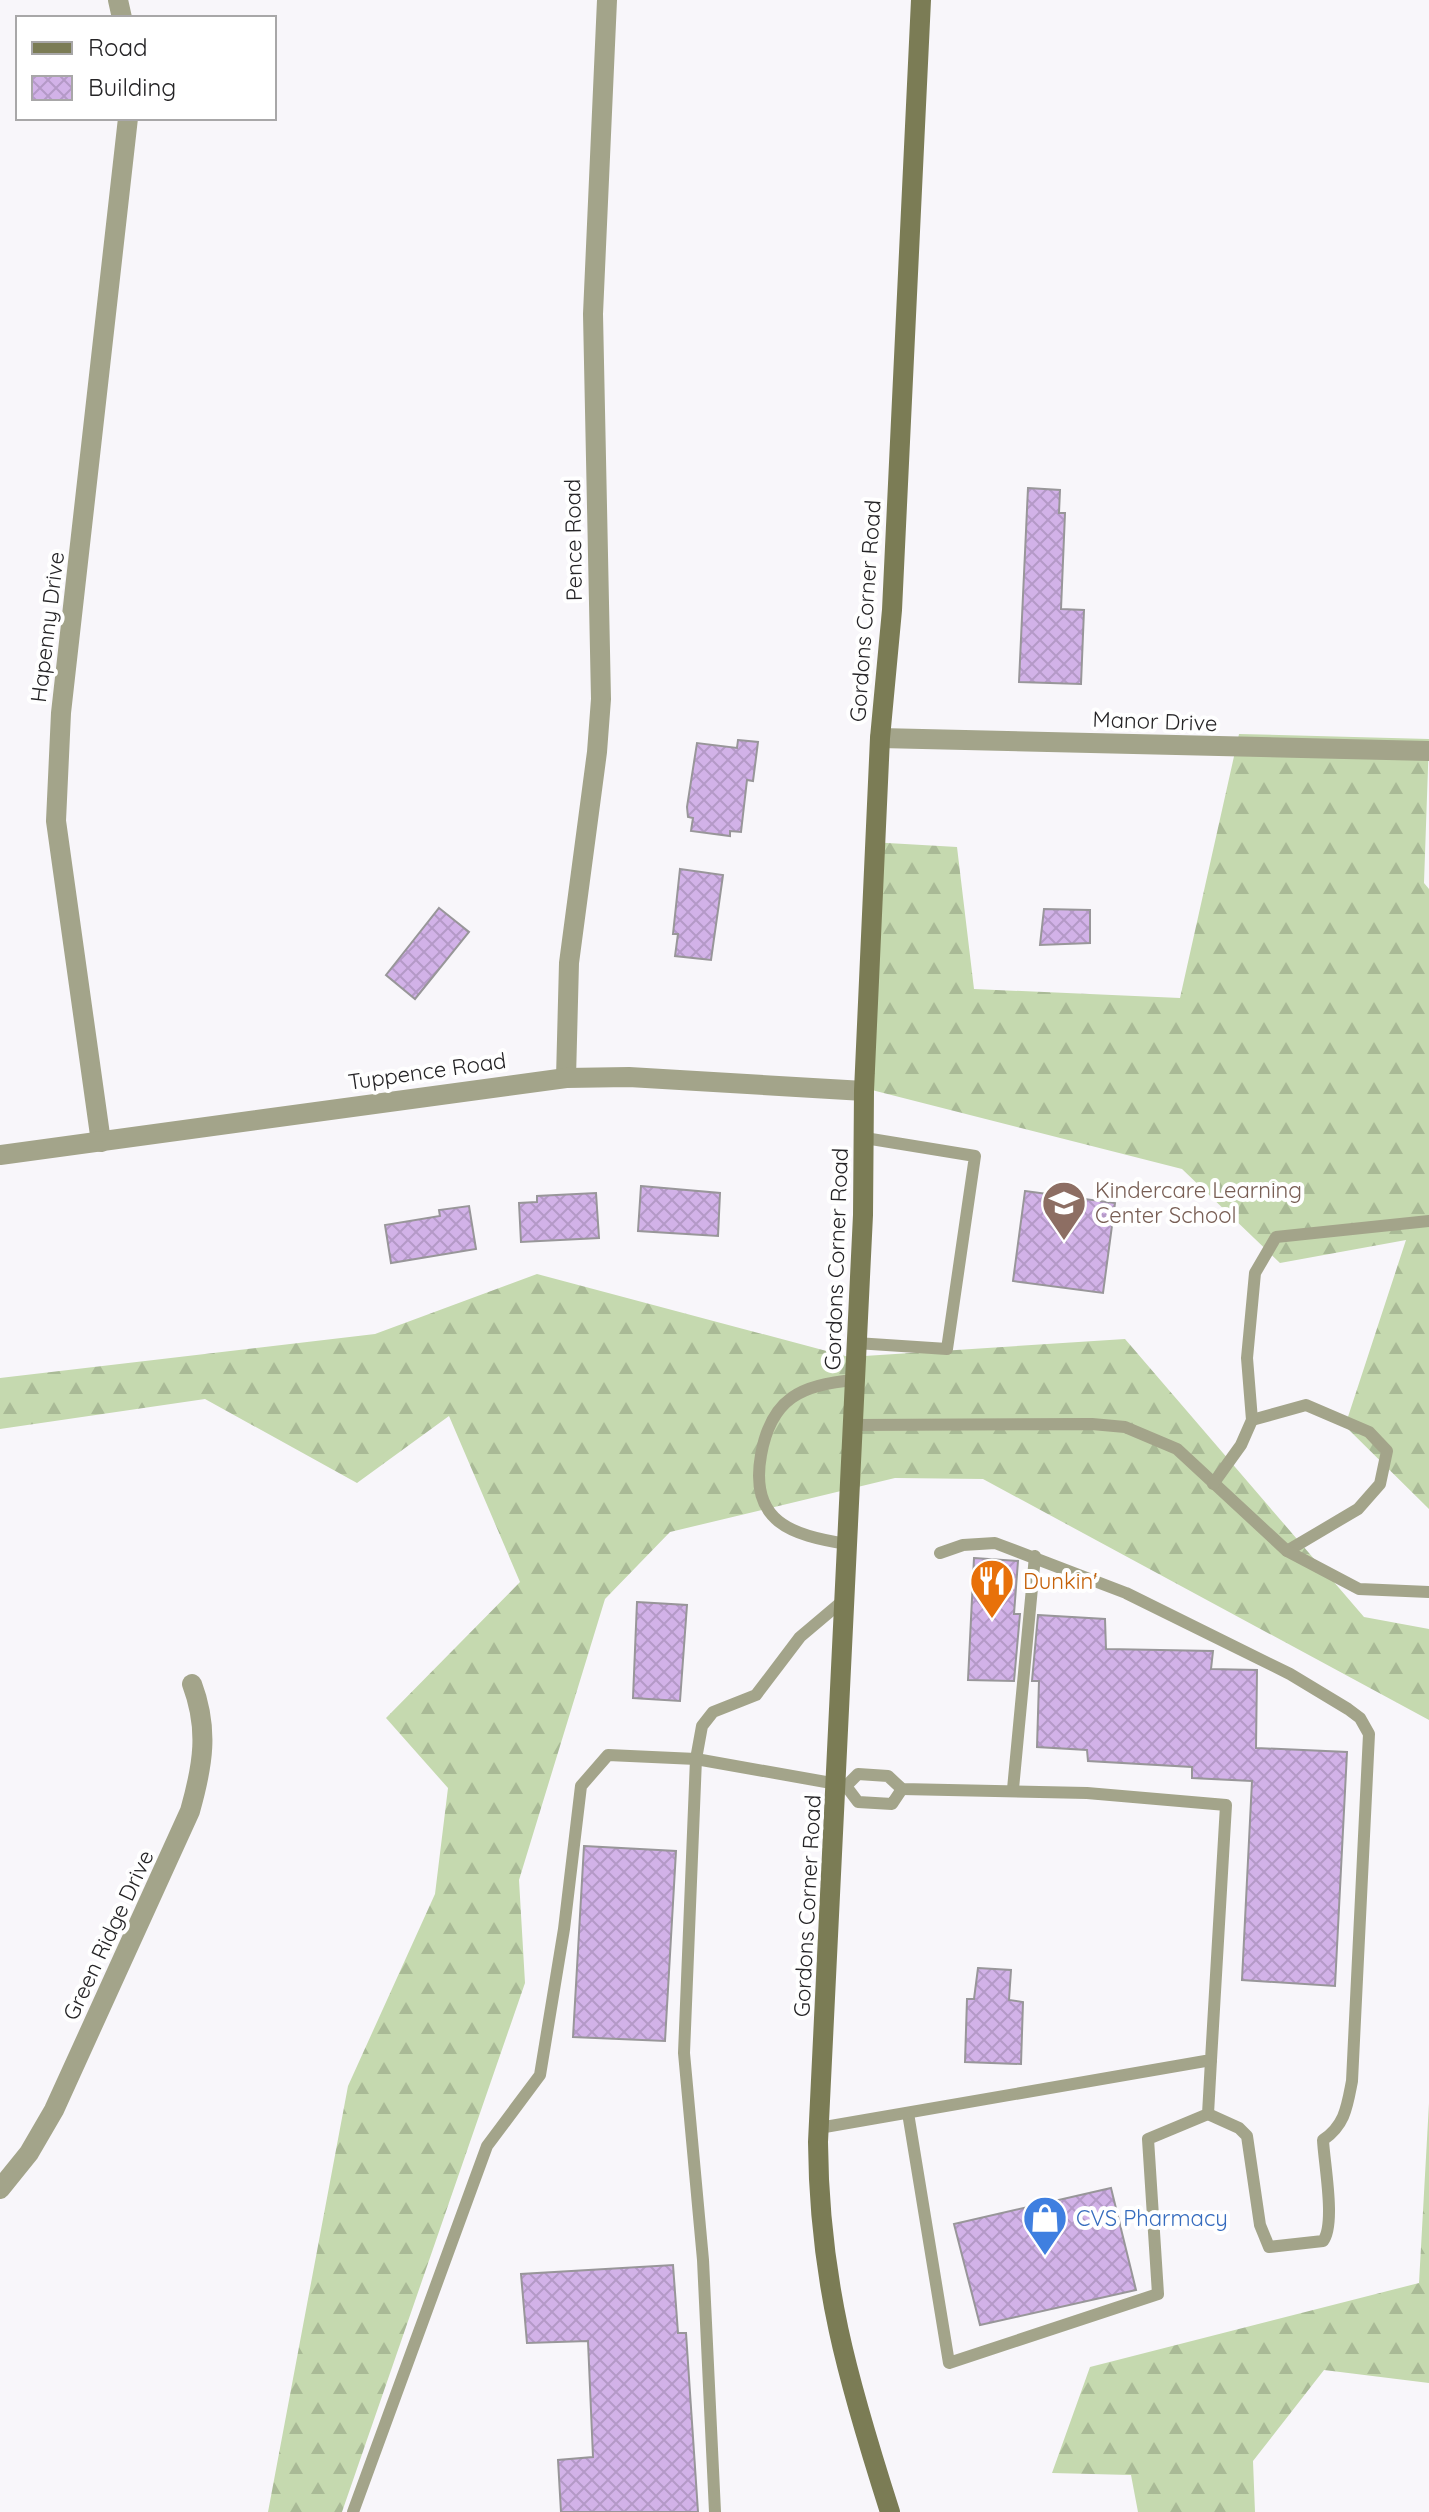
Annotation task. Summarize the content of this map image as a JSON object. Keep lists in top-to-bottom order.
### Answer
{
  "streets": {
    "street": [
      "Pence Road",
      "Gordons Corner Road",
      "Hapenny Drive",
      "Manor Drive",
      "Tuppence Road",
      "Green Ridge Drive"
    ]
  },
  "crossings": [
    ["Pence Road", "Tuppence Road"],
    ["Gordons Corner Road", "Manor Drive"],
    ["Gordons Corner Road", "Tuppence Road"],
    ["Hapenny Drive", "Tuppence Road"]
  ],
  "places": {
    "school or university": ["Kindercare Learning Center School"],
    "restaurant": ["Dunkin'"],
    "shop": ["CVS Pharmacy"]
  },
  "legend": ["Road", "Building"]
}
